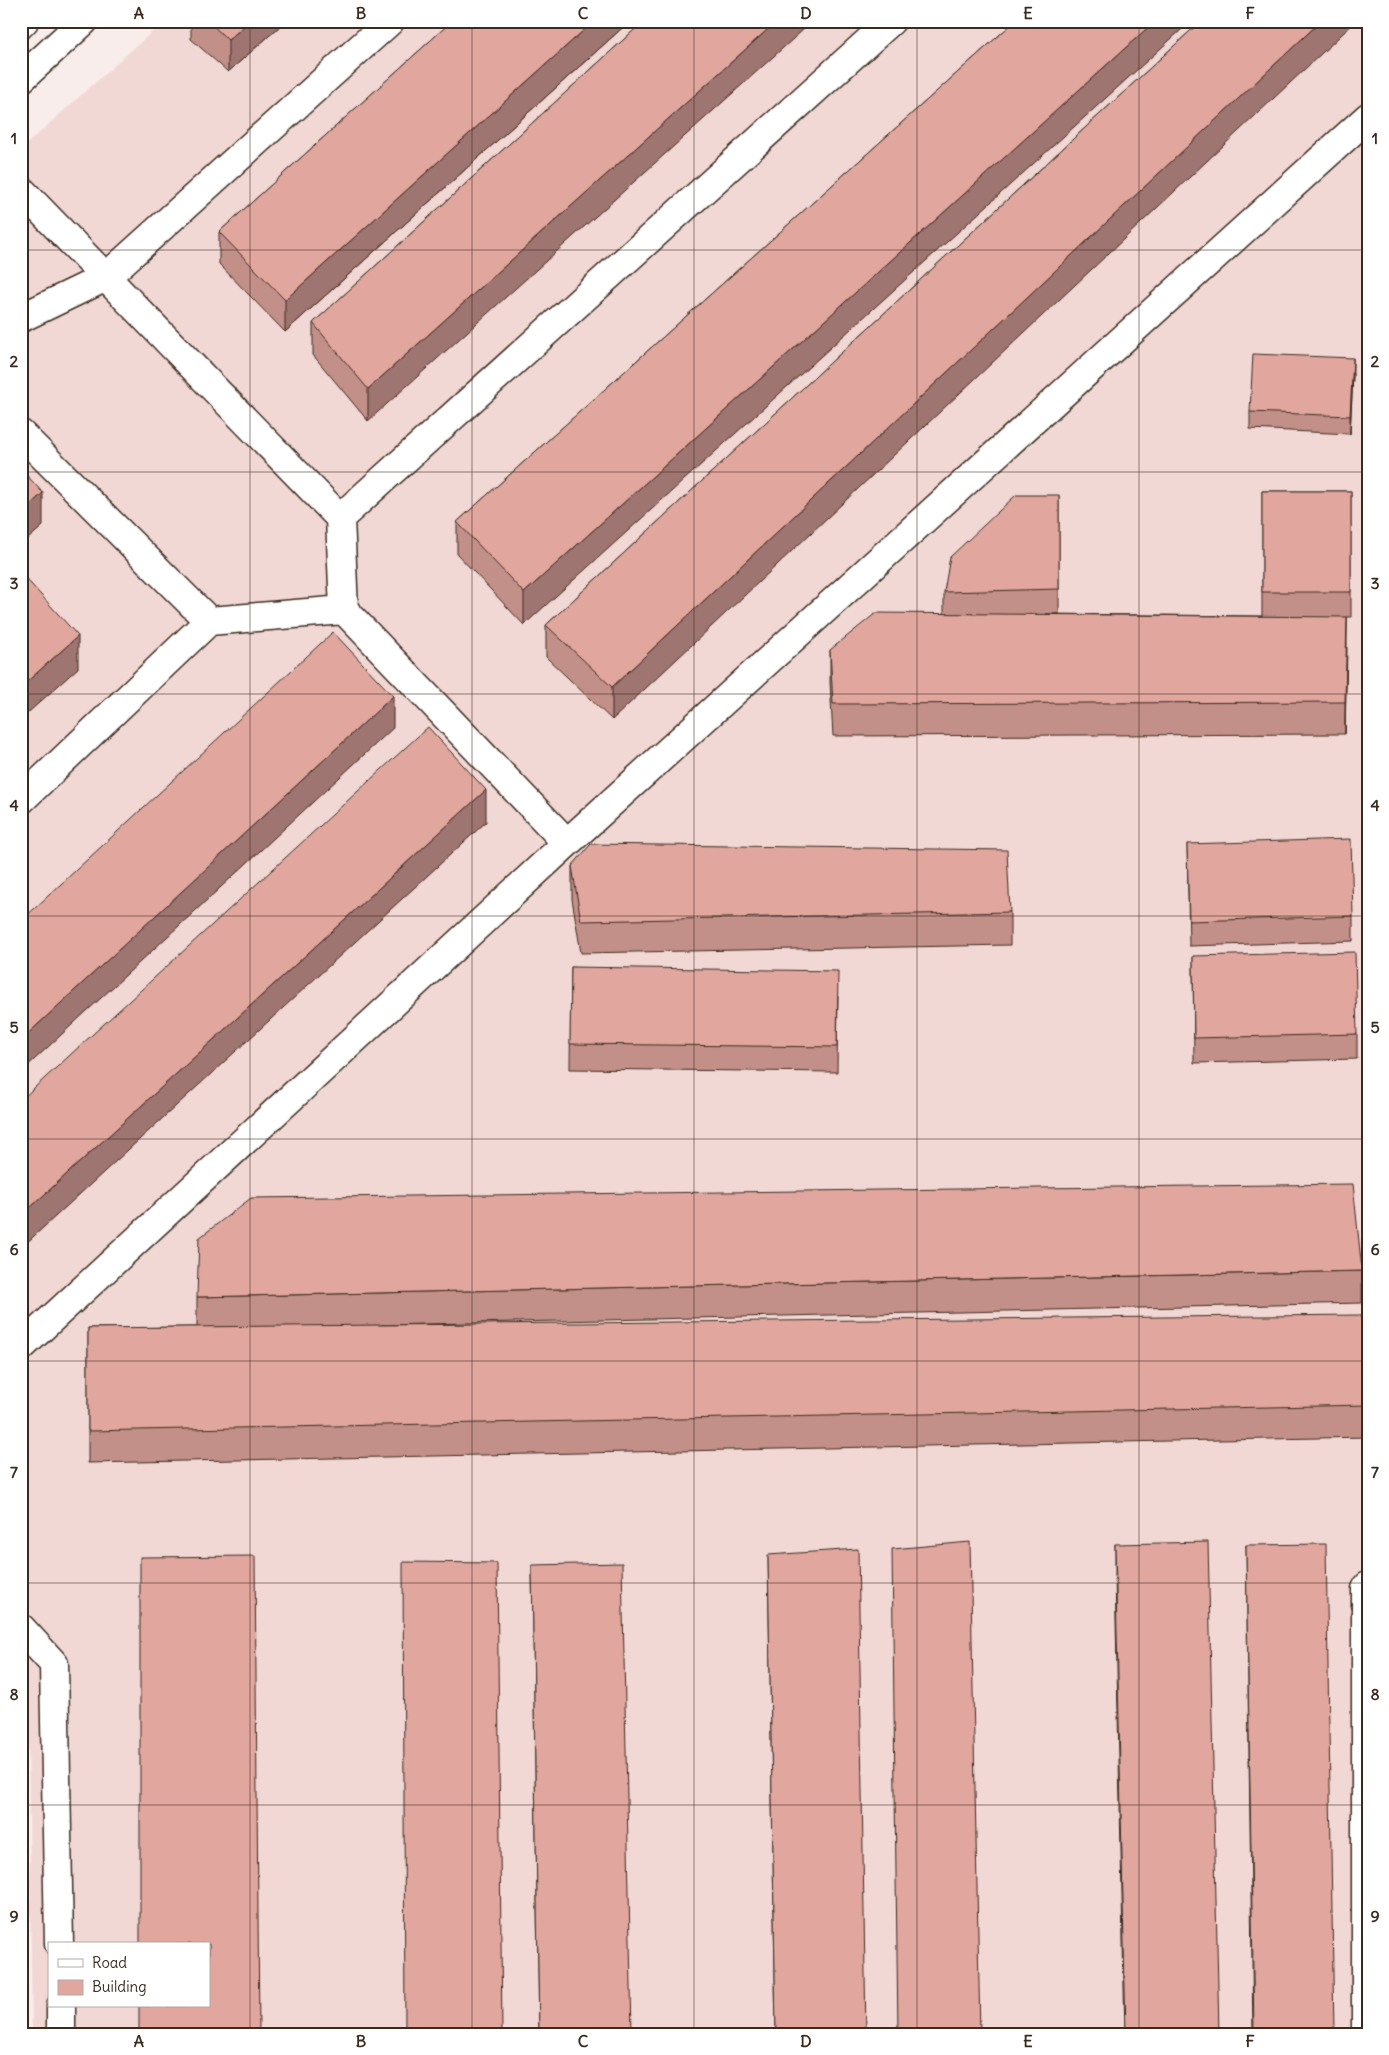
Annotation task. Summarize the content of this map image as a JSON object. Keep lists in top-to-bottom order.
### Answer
{
  "legend": ["Road", "Building"],
  "grid": {
    "columns": [
      "A",
      "B",
      "C",
      "D",
      "E",
      "F"
    ],
    "rows": [
      "1",
      "2",
      "3",
      "4",
      "5",
      "6",
      "7",
      "8",
      "9"
    ]
  }
}
